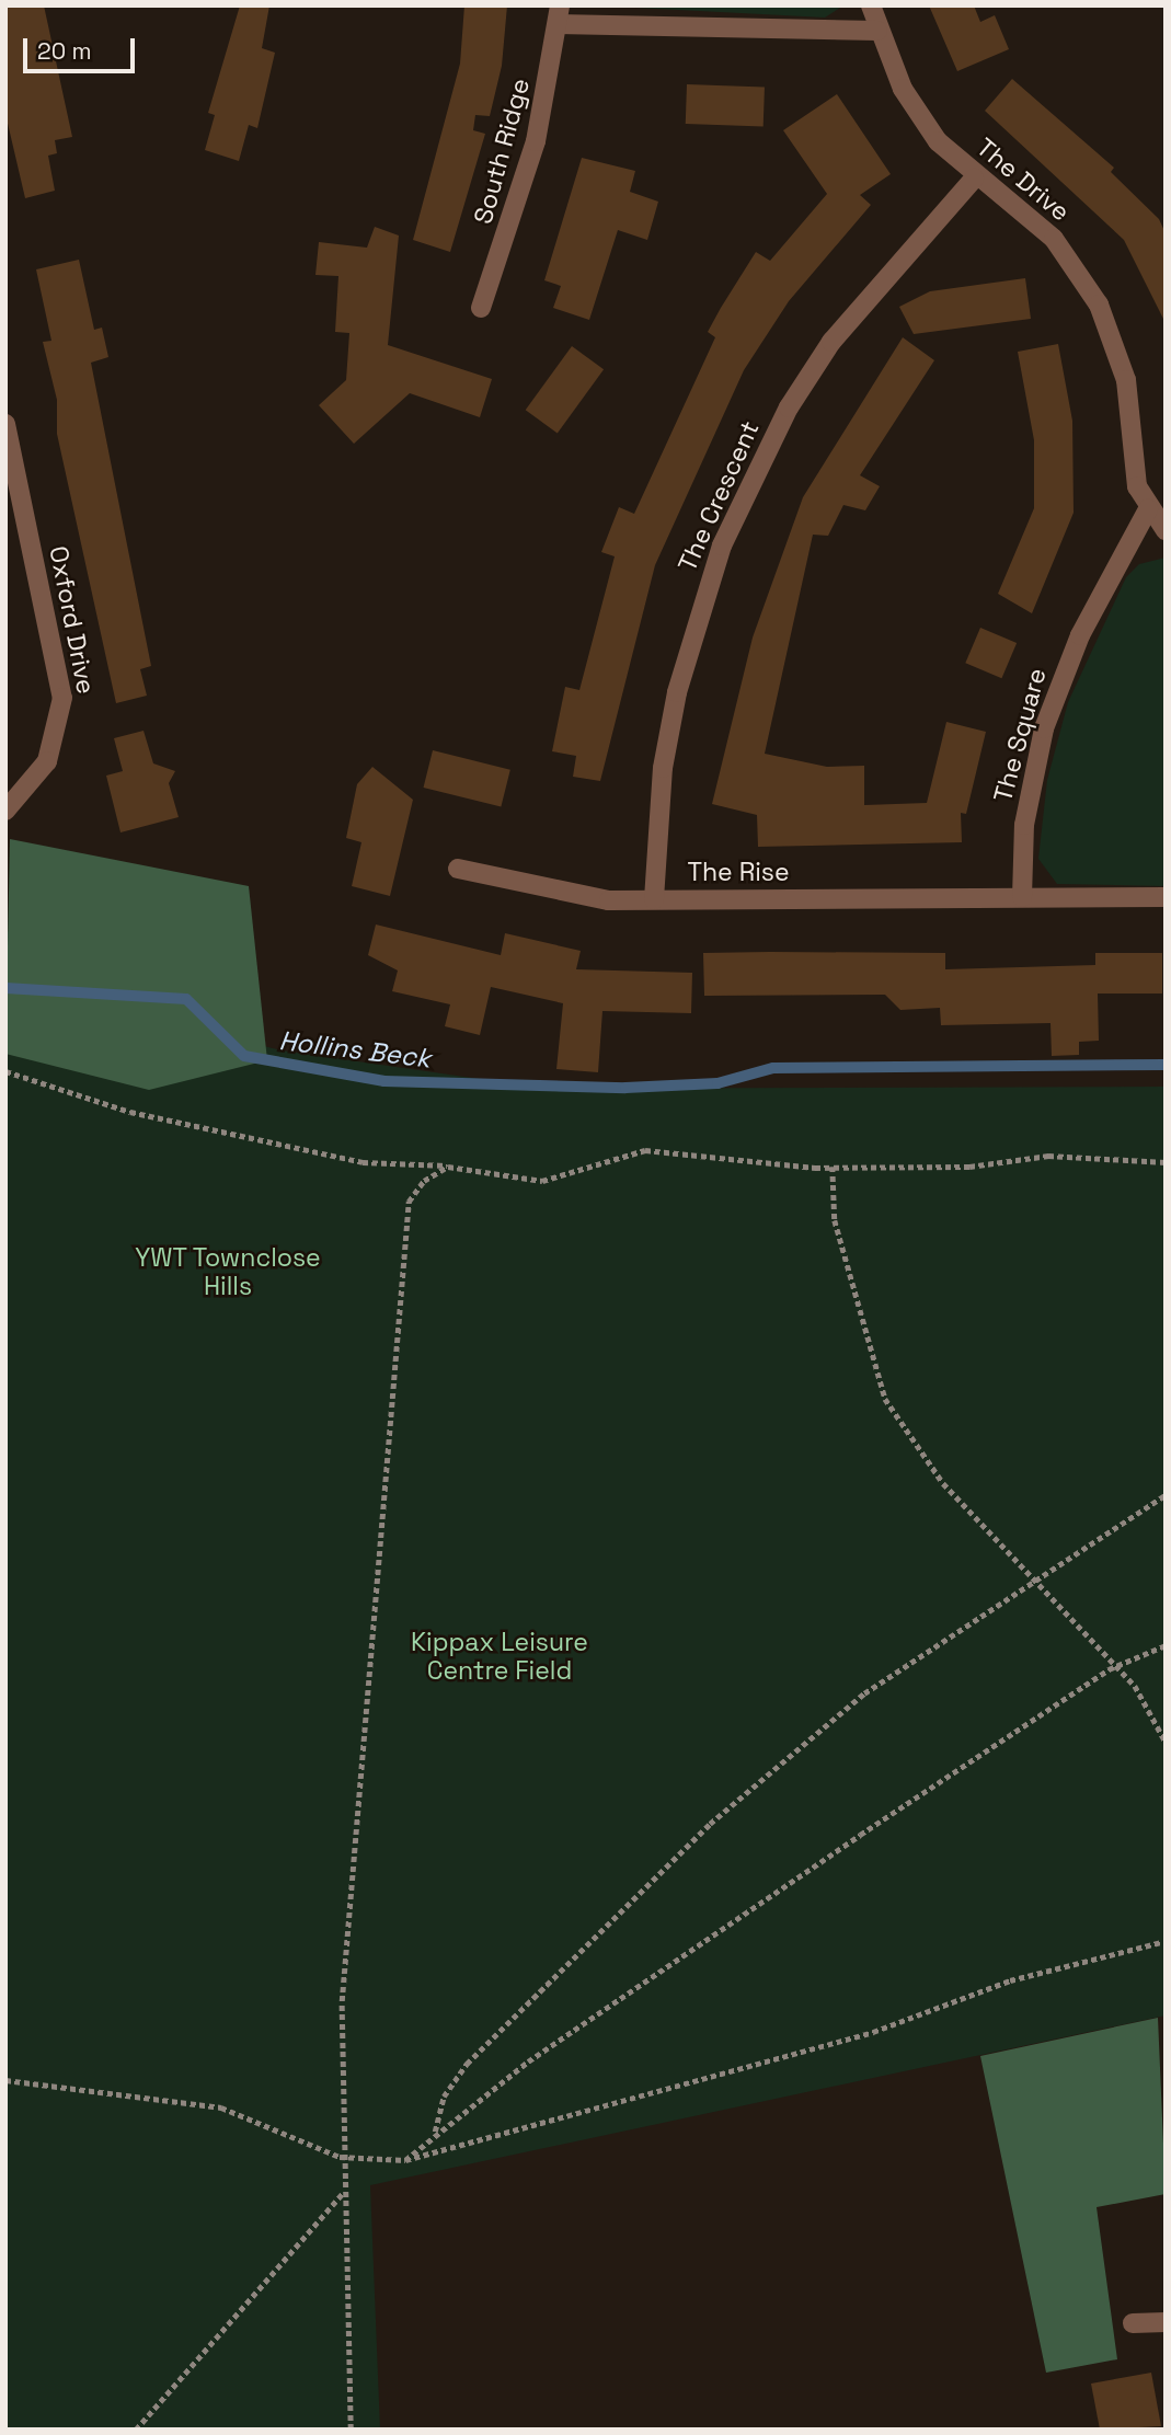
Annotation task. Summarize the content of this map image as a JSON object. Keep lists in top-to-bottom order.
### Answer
{
  "streets": {
    "street": [
      "South Ridge",
      "The Drive",
      "The Crescent",
      "Oxford Drive",
      "The Square",
      "The Rise"
    ]
  },
  "crossings": [
    ["The Drive", "The Crescent"],
    ["The Drive", "The Square"],
    ["The Crescent", "The Rise"],
    ["The Square", "The Rise"]
  ],
  "water": ["Hollins Beck"],
  "parks": ["YWT Townclose Hills", "Kippax Leisure Centre Field"],
  "scale_bar": "20 m"
}
